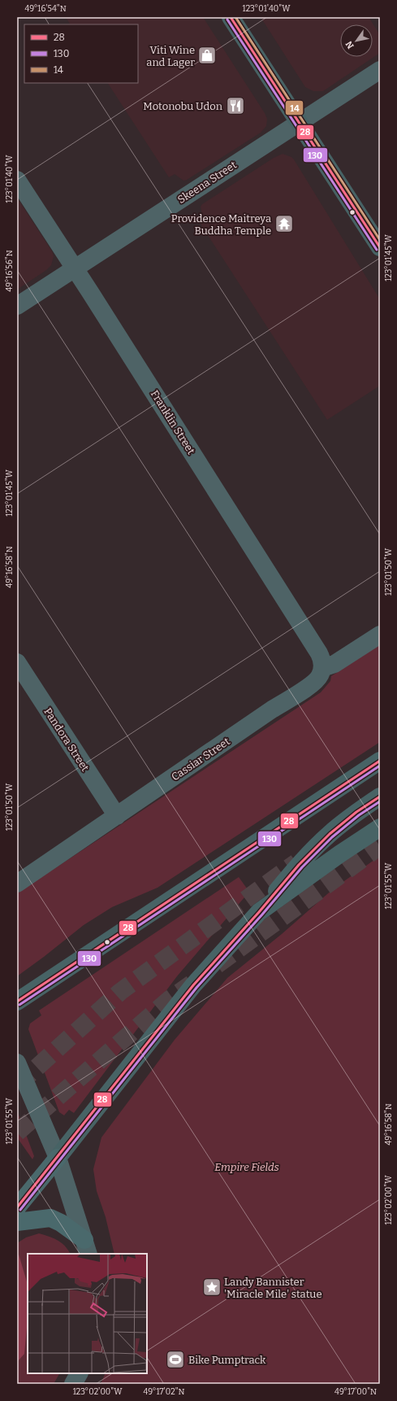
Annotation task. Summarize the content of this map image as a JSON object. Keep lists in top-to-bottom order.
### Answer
{
  "streets": {
    "street": [
      "Skeena Street",
      "Franklin Street",
      "Pandora Street",
      "Cassiar Street"
    ]
  },
  "crossings": [
    ["Skeena Street", "Franklin Street"],
    ["Franklin Street", "Cassiar Street"],
    ["Pandora Street", "Cassiar Street"]
  ],
  "parks": ["Empire Fields"],
  "places": {
    "shop": ["Viti Wine and Lager"],
    "restaurant": ["Motonobu Udon"],
    "temple": ["Providence Maitreya Buddha Temple"],
    "place": ["Landy Bannister 'Miracle Mile' statue"],
    "sports": ["Bike Pumptrack"]
  },
  "lines": ["transit line 28", "transit line 14", "transit line 130"],
  "legend": ["28", "130", "14"],
  "north": "bottom left",
  "coordinates": [
    "49°16'54\"N",
    "123°01'40\"W",
    "123°01'45\"W",
    "49°16'56\"N",
    "49°16'58\"N",
    "123°01'50\"W",
    "123°01'55\"W",
    "123°02'00\"W",
    "49°17'02\"N",
    "49°17'00\"N"
  ]
}
